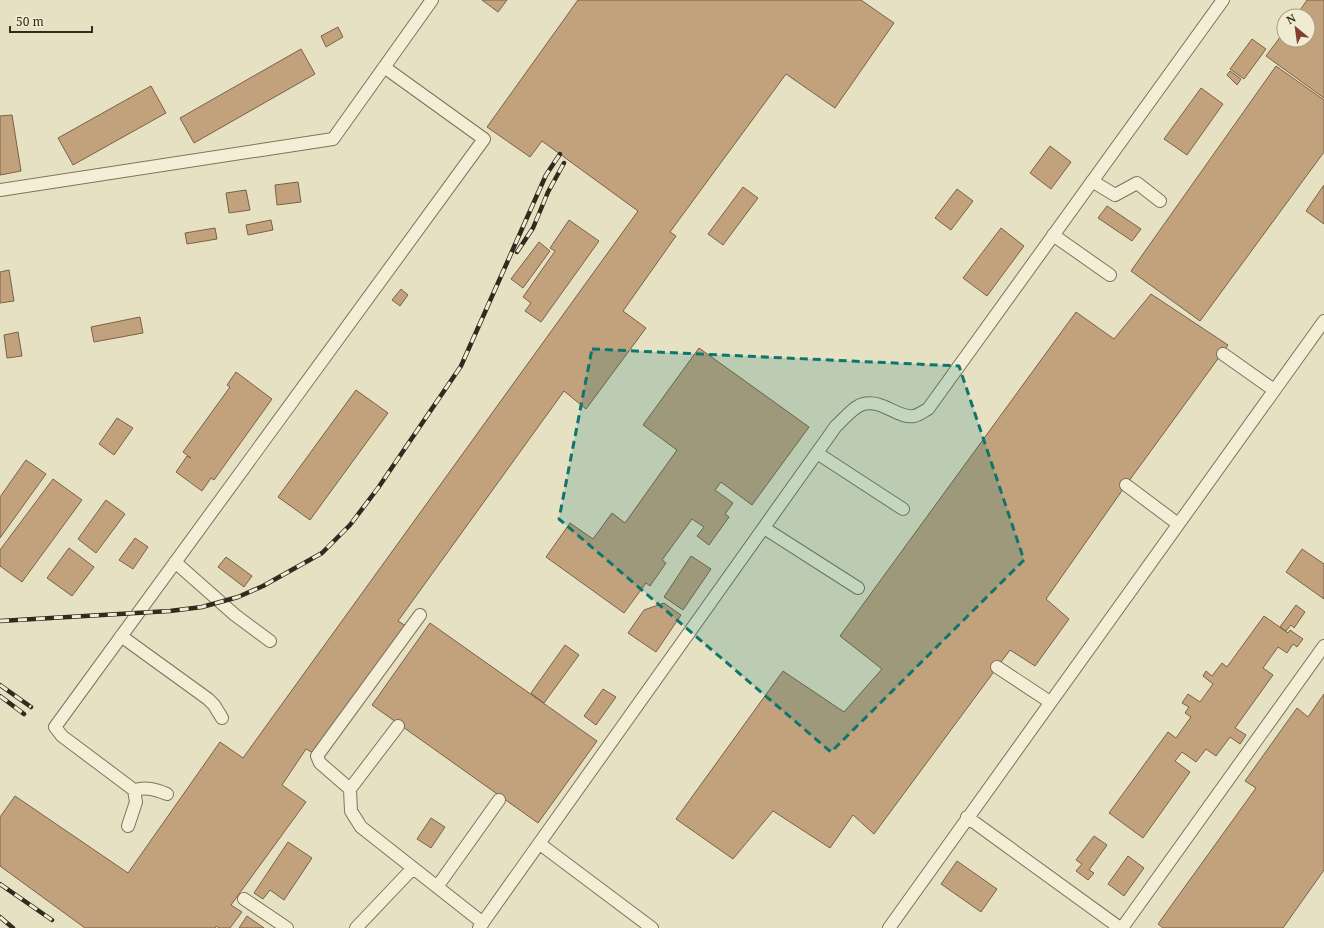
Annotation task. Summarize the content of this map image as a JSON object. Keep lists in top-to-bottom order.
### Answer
{
  "scale_bar": "50 m",
  "north": "top left"
}
